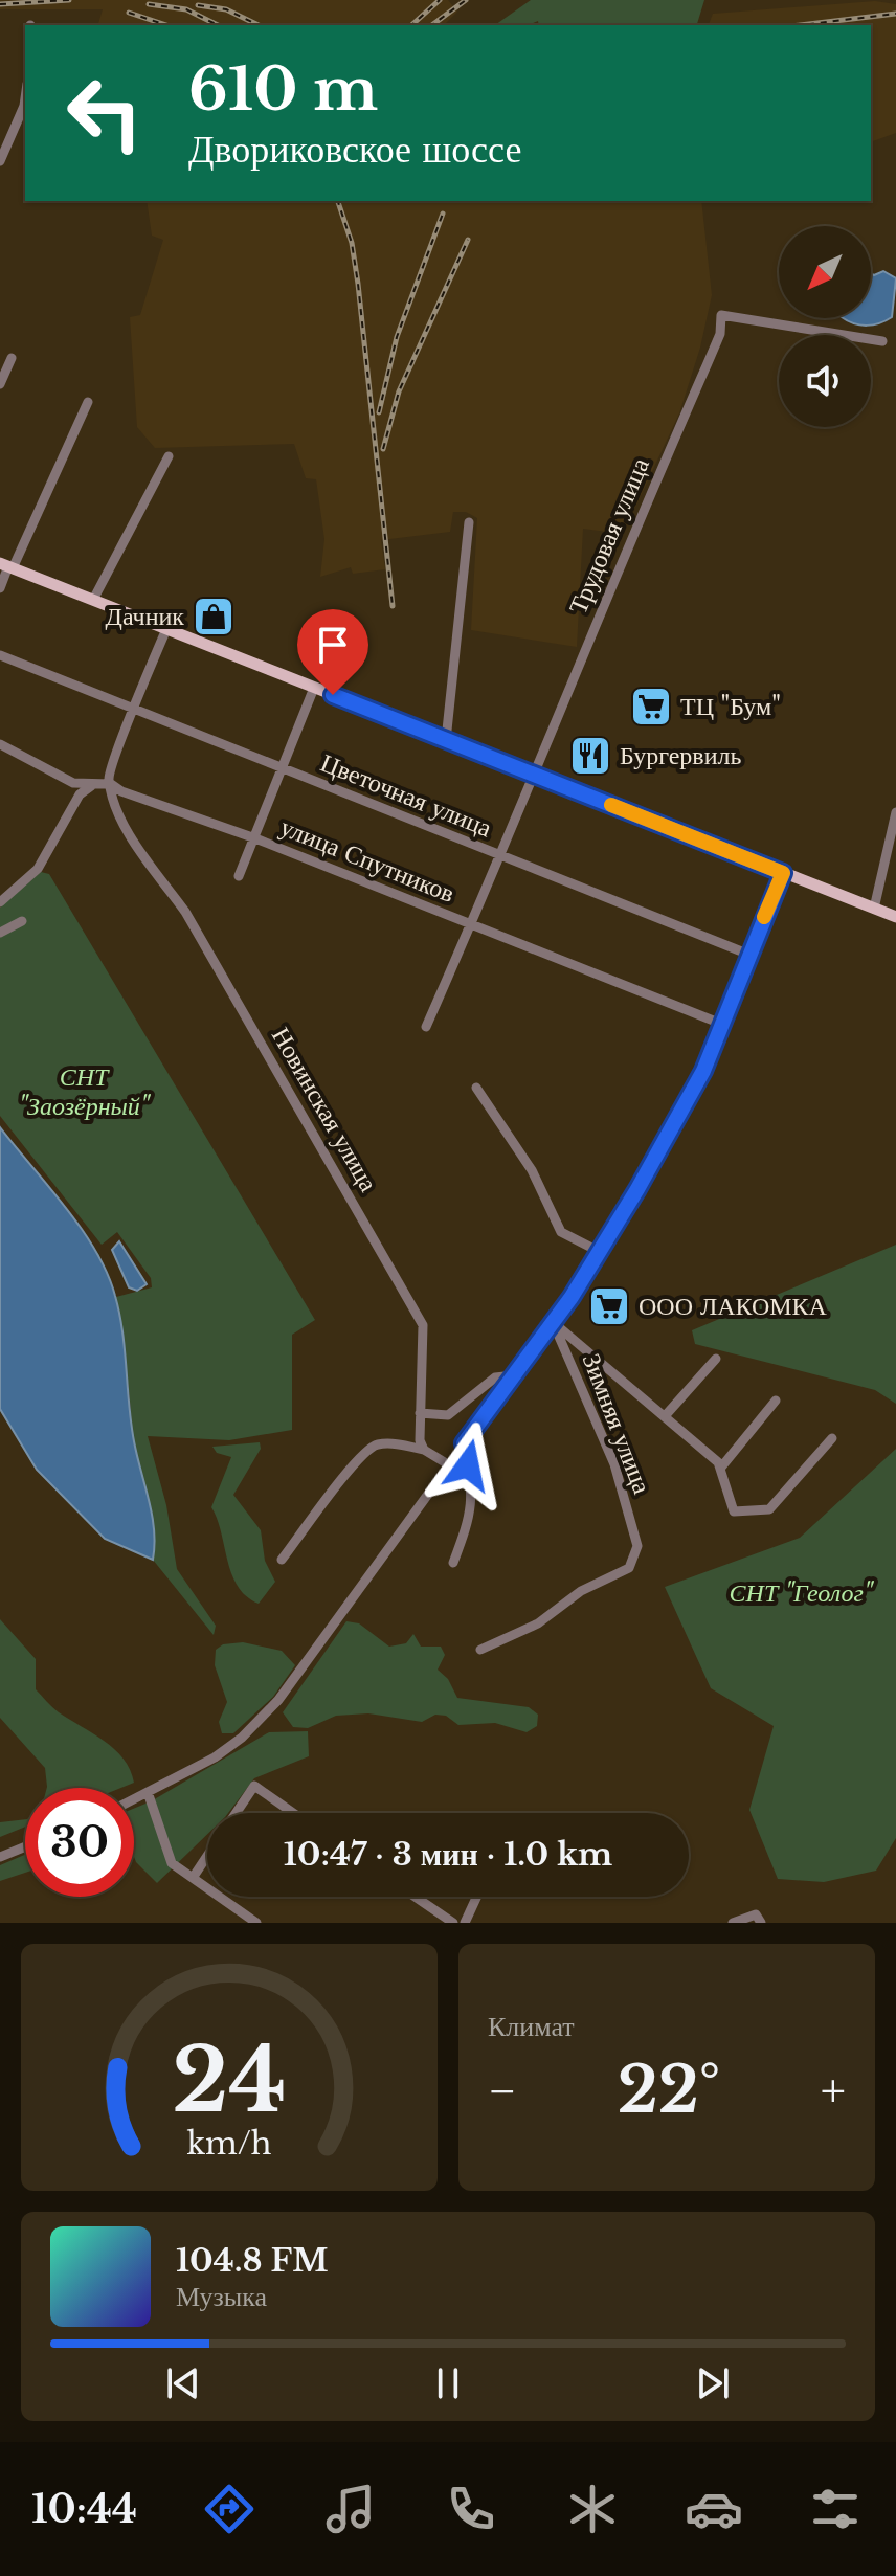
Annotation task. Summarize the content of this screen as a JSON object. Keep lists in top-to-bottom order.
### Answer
{
  "streets": {
    "street": [
      "Трудовая улица",
      "Цветочная улица",
      "улица Спутников",
      "Новинская улица",
      "Зимняя улица"
    ]
  },
  "crossings": [
    ["Трудовая улица", "Цветочная улица"],
    ["Трудовая улица", "улица Спутников"],
    ["улица Спутников", "Новинская улица"]
  ],
  "parks": ["СНТ \"Заозёрный\"", "СНТ \"Геолог\""],
  "places": {
    "shop": ["Дачник"],
    "supermarket": ["ТЦ \"Бум\"", "ООО ЛАКОМКА"],
    "restaurant": ["Бургервиль"]
  },
  "north": "bottom left",
  "page": {
    "turn": ["610 m", "Двориковское шоссе"],
    "limit": "30",
    "trip": "10:47 · 3 мин · 1.0 km",
    "tile": "Климат",
    "heat": ["−", "22°", "+"],
    "song": ["104.8 FM", "Музыка"],
    "tabs": "10:44",
    "gauge": ["24", "km/h"]
  }
}
